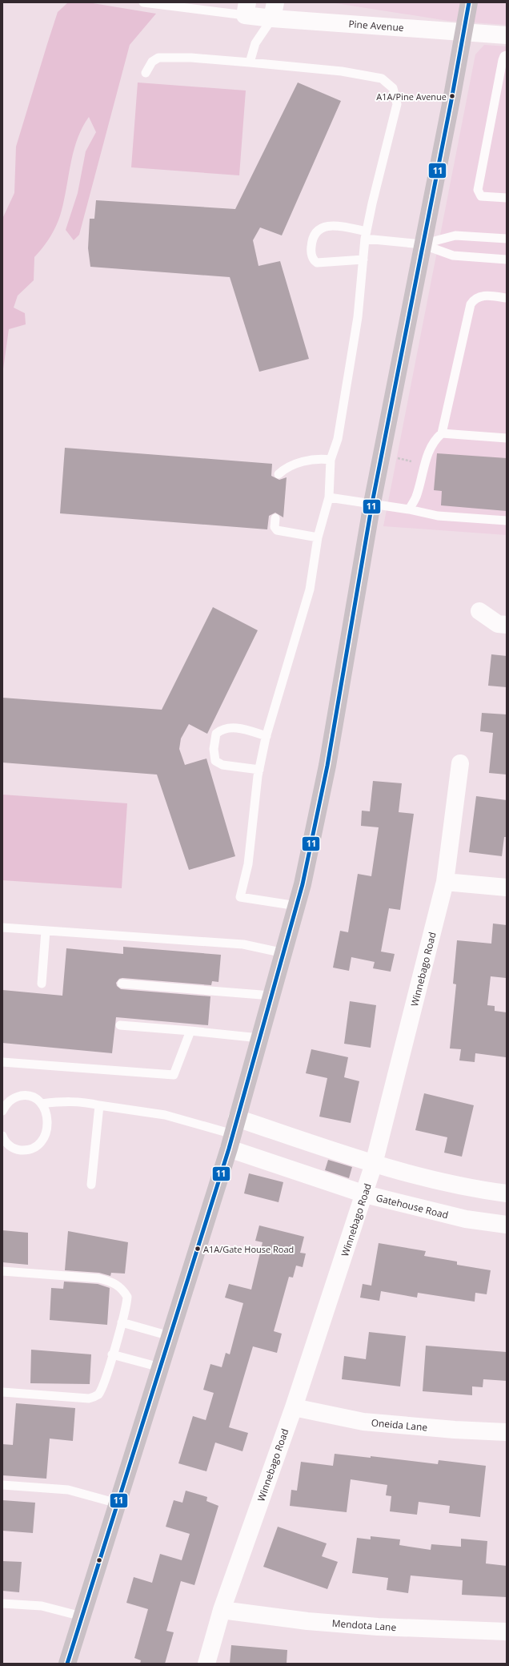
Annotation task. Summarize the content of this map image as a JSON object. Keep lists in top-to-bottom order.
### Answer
{
  "streets": {
    "street": [
      "Pine Avenue",
      "Winnebago Road",
      "Gatehouse Road",
      "Oneida Lane",
      "Mendota Lane"
    ]
  },
  "crossings": [
    ["Winnebago Road", "Gatehouse Road"],
    ["Winnebago Road", "Oneida Lane"],
    ["Winnebago Road", "Mendota Lane"]
  ],
  "places": ["A1A/Pine Avenue", "A1A/Gate House Road"],
  "lines": ["transit line 11"]
}
